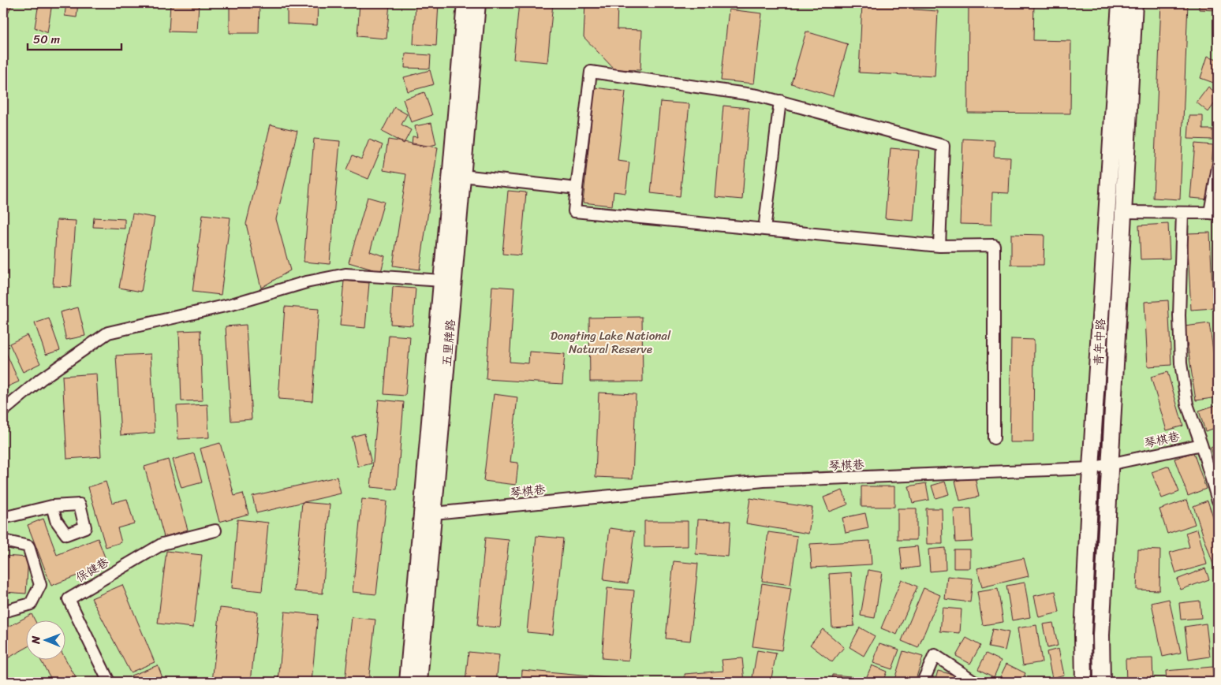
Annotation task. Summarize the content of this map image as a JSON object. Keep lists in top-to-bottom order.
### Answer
{
  "streets": {
    "main road": ["青年中路", "五里牌路"],
    "street": ["琴棋巷", "保健巷"]
  },
  "crossings": [
    ["青年中路", "琴棋巷"],
    ["五里牌路", "琴棋巷"]
  ],
  "parks": ["Dongting Lake National Natural Reserve"],
  "scale_bar": "50 m",
  "north": "left"
}
